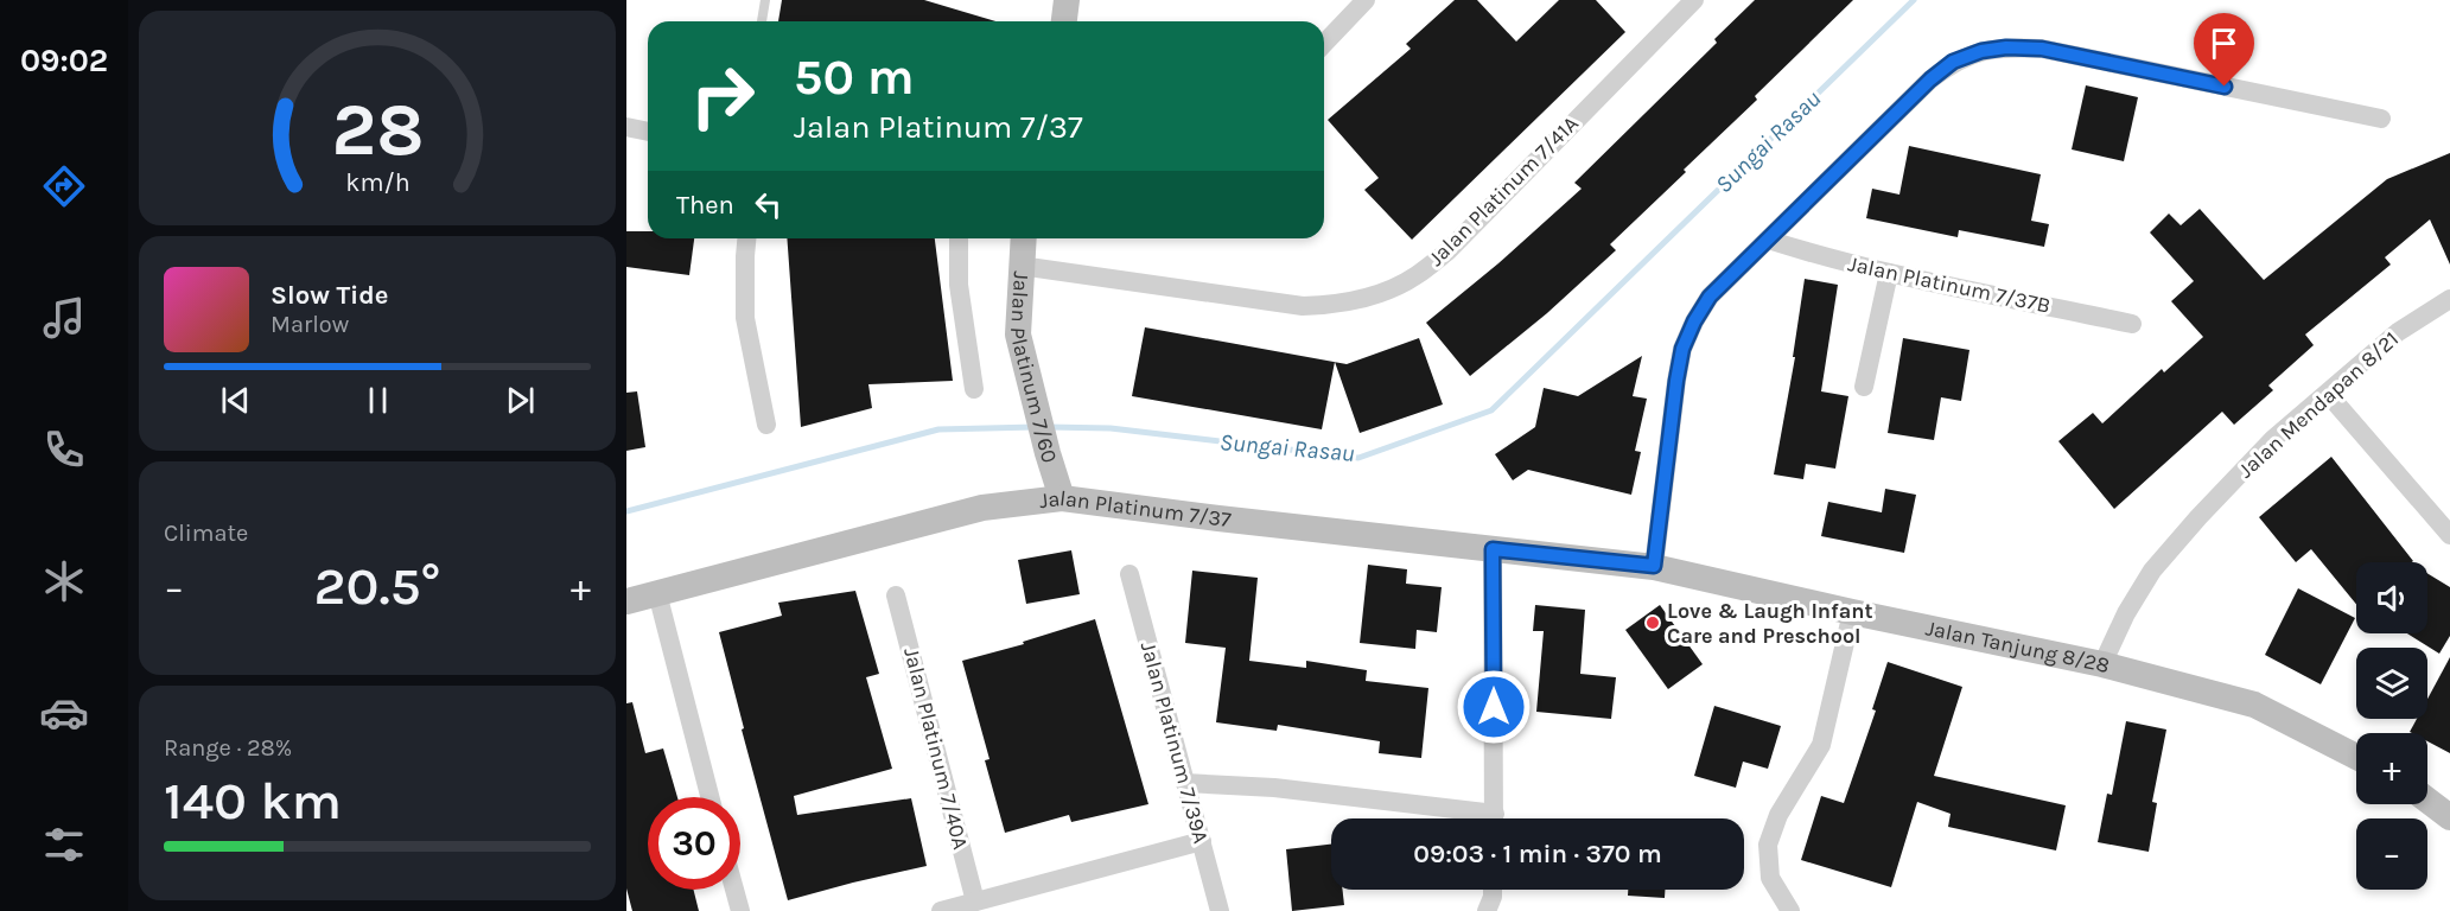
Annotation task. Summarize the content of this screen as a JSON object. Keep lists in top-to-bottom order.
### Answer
{
  "streets": {
    "street": [
      "Jalan Platinum 7/41A",
      "Jalan Platinum 7/37B",
      "Jalan Platinum 7/60",
      "Jalan Mendapan 8/21",
      "Jalan Platinum 7/37",
      "Jalan Tanjung 8/28",
      "Jalan Platinum 7/39A",
      "Jalan Platinum 7/40A"
    ]
  },
  "crossings": [
    ["Jalan Platinum 7/41A", "Jalan Platinum 7/60"],
    ["Jalan Platinum 7/60", "Jalan Platinum 7/37"],
    ["Jalan Mendapan 8/21", "Jalan Tanjung 8/28"],
    ["Jalan Platinum 7/37", "Jalan Tanjung 8/28"]
  ],
  "water": ["Sungai Rasau"],
  "places": ["Love & Laugh Infant Care and Preschool"],
  "page": {
    "tabs": "09:02",
    "turn": ["50 m", "Jalan Platinum 7/37"],
    "then": "Then",
    "song": ["Slow Tide", "Marlow"],
    "tile": [
      "Climate",
      ["Range · 28%", "140 km"]
    ],
    "heat": ["−", "20.5°", "+"],
    "map_buttons": ["+", "−"],
    "limit": "30",
    "trip": "09:03 · 1 min · 370 m",
    "gauge": ["28", "km/h"]
  }
}
